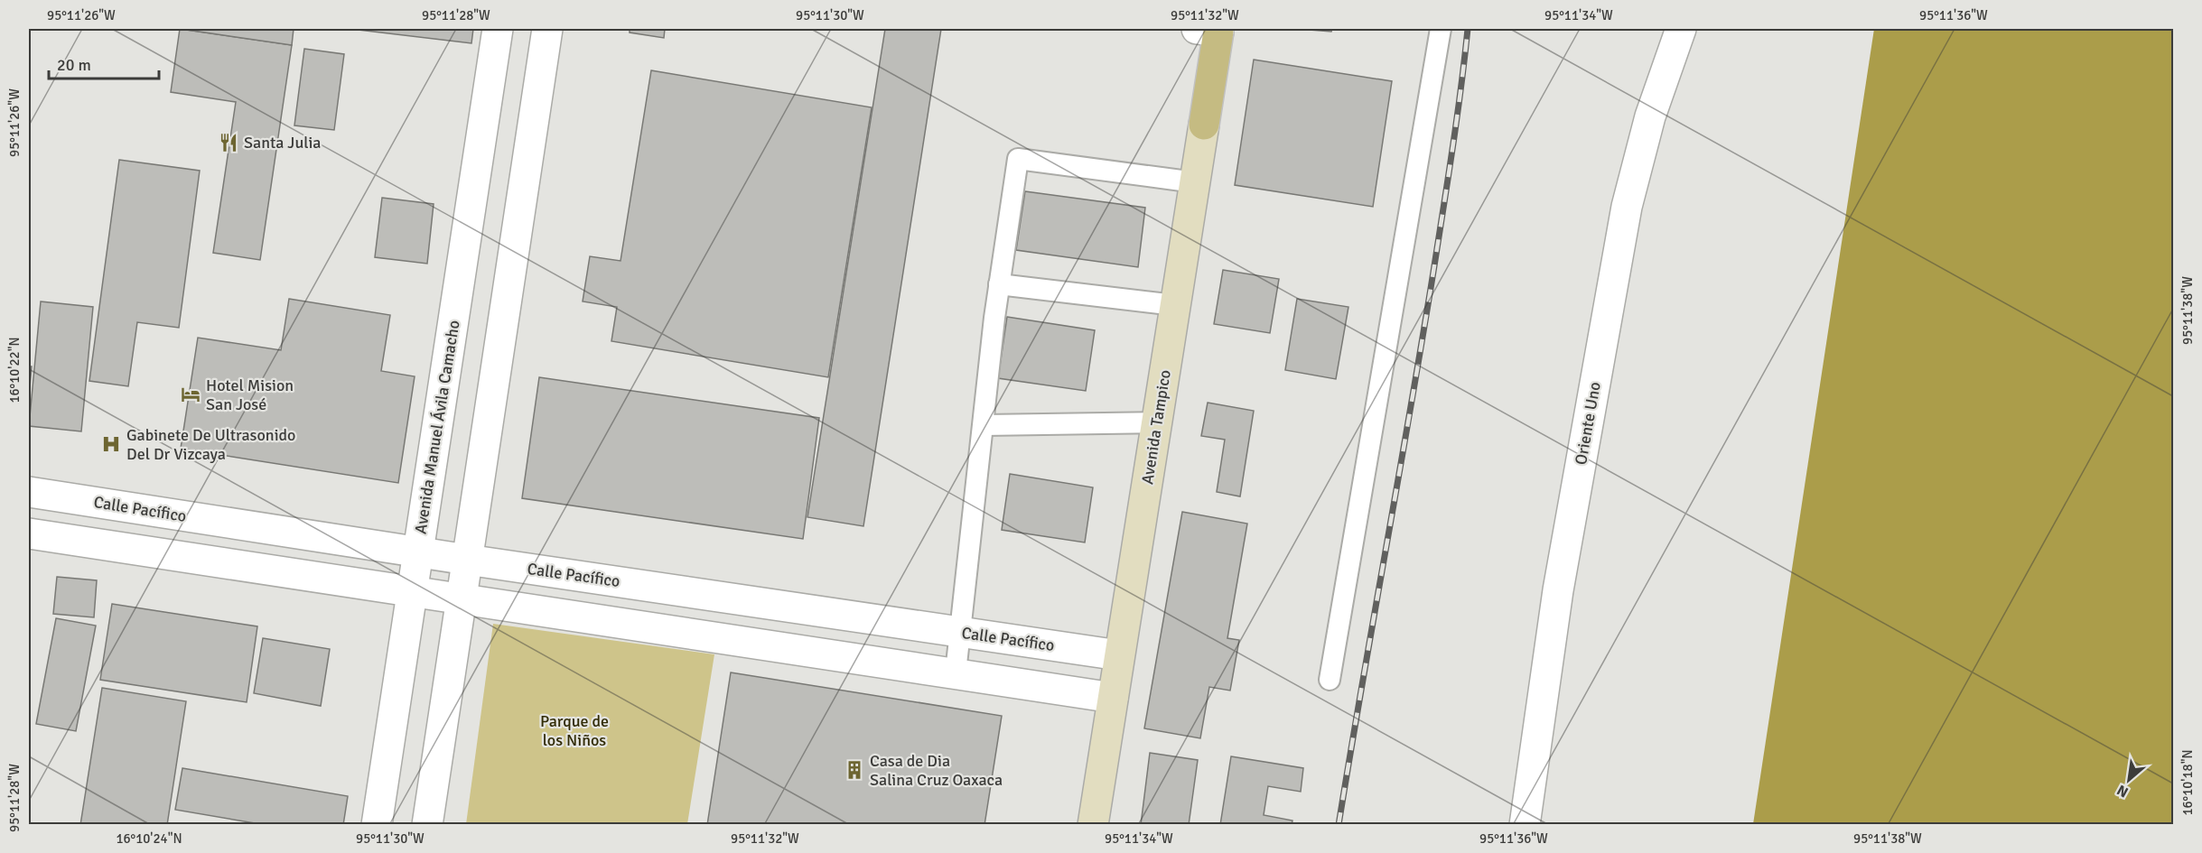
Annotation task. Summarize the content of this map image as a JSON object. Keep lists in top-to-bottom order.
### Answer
{
  "streets": {
    "main road": ["Avenida Tampico"],
    "street": ["Oriente Uno", "Avenida Manuel Ávila Camacho", "Calle Pacífico"]
  },
  "crossings": [
    ["Avenida Manuel Ávila Camacho", "Calle Pacífico"],
    ["Avenida Tampico", "Calle Pacífico"]
  ],
  "parks": ["Parque de los Niños"],
  "places": {
    "restaurant": ["Santa Julia"],
    "hotel": ["Hotel Mision San José"],
    "hospital": ["Gabinete De Ultrasonido Del Dr Vizcaya"],
    "building": ["Casa de Dia Salina Cruz Oaxaca"]
  },
  "scale_bar": "20 m",
  "north": "bottom left",
  "coordinates": [
    "95°11'26\"W",
    "95°11'28\"W",
    "95°11'30\"W",
    "95°11'32\"W",
    "95°11'34\"W",
    "95°11'36\"W",
    "95°11'38\"W",
    "16°10'22\"N",
    "16°10'18\"N",
    "16°10'24\"N"
  ]
}
